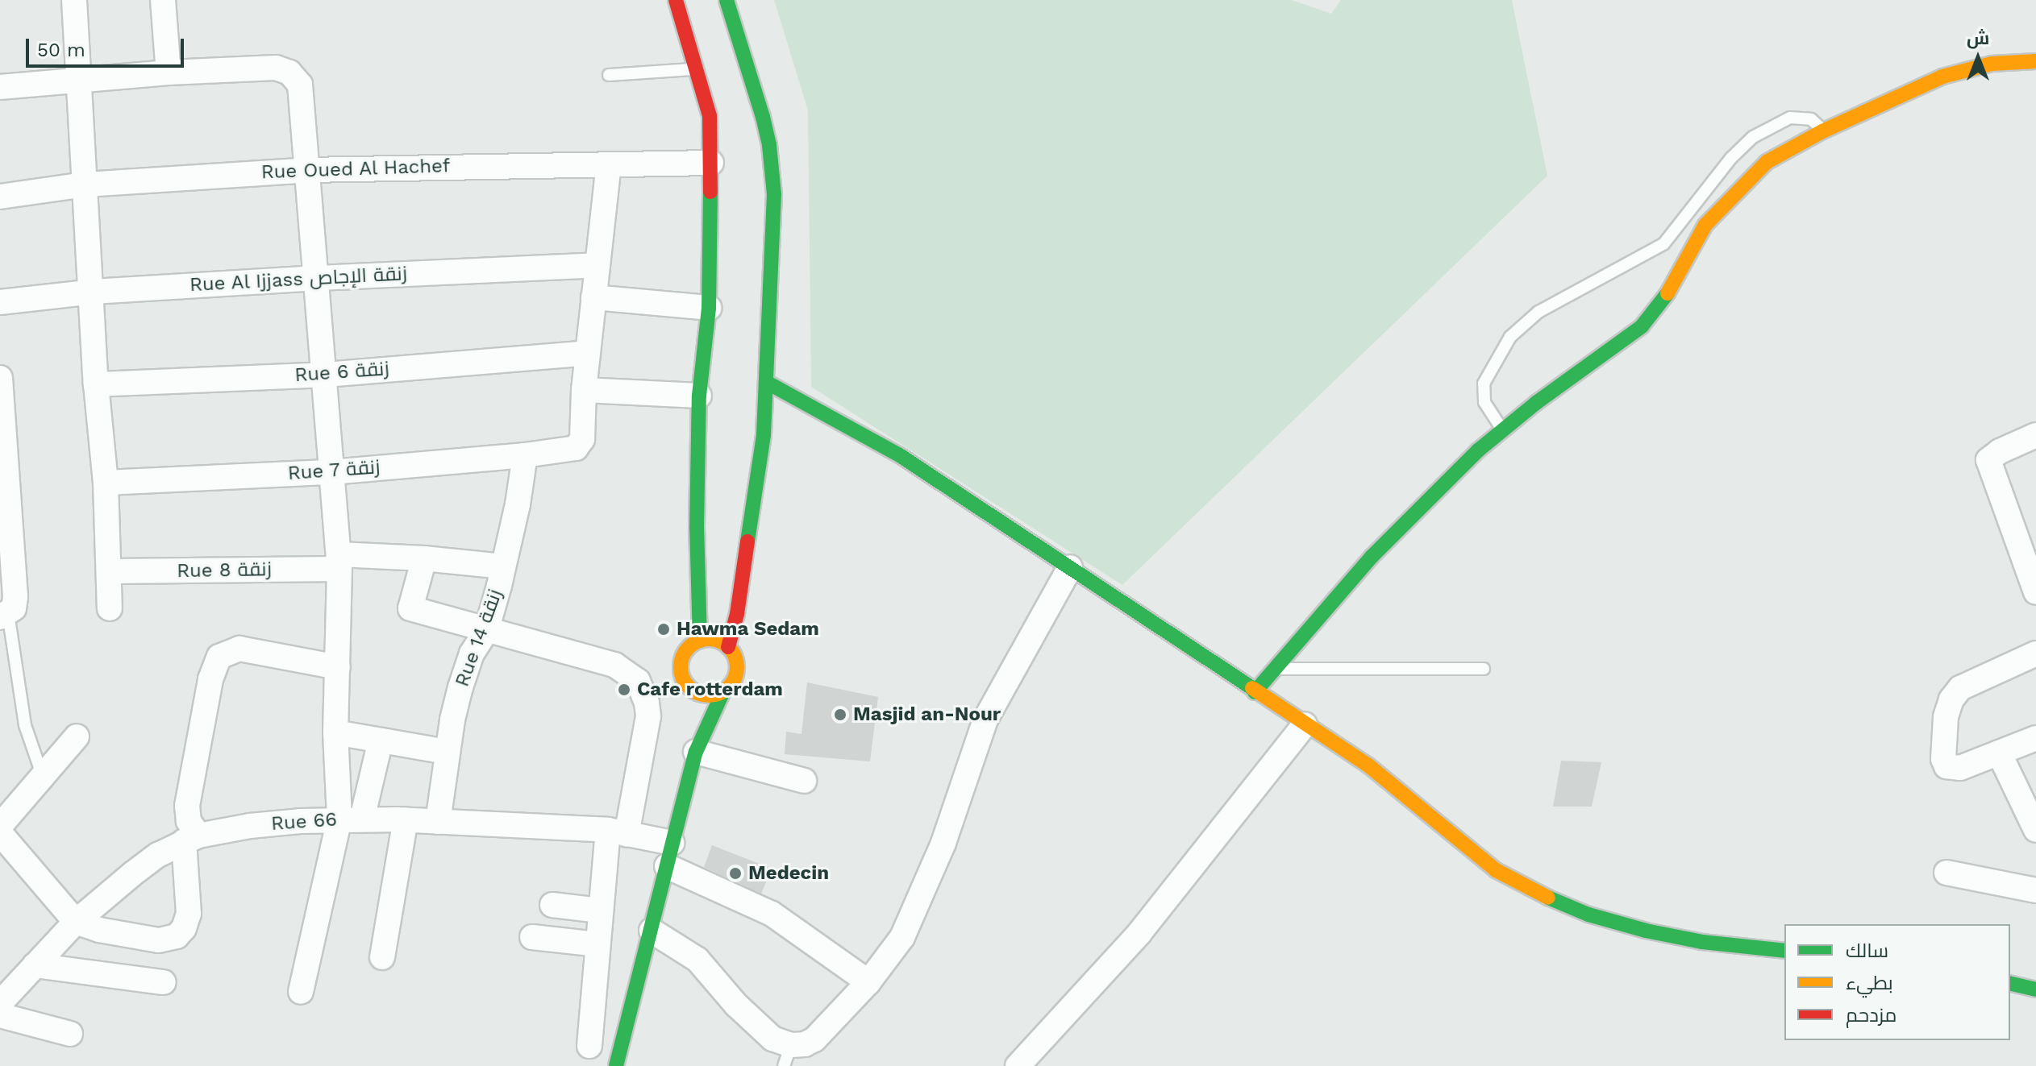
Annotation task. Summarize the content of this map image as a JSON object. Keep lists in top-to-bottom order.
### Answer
{
  "streets": {
    "street": [
      "Rue Oued Al Hachef",
      "Rue Al Ijjass زنقة الإجاص",
      "Rue 6 زنقة",
      "Rue 7 زنقة",
      "Rue 8 زنقة",
      "Rue 14 زنقة",
      "Rue 66"
    ]
  },
  "crossings": [
    ["Rue 7 زنقة", "Rue 14 زنقة"],
    ["Rue 8 زنقة", "Rue 14 زنقة"],
    ["Rue 14 زنقة", "Rue 66"]
  ],
  "places": [
    "Hawma Sedam",
    "Cafe rotterdam",
    "Masjid an-Nour",
    "Medecin"
  ],
  "legend": ["سالك", "بطيء", "مزدحم"],
  "scale_bar": "50 m",
  "north": "top"
}
